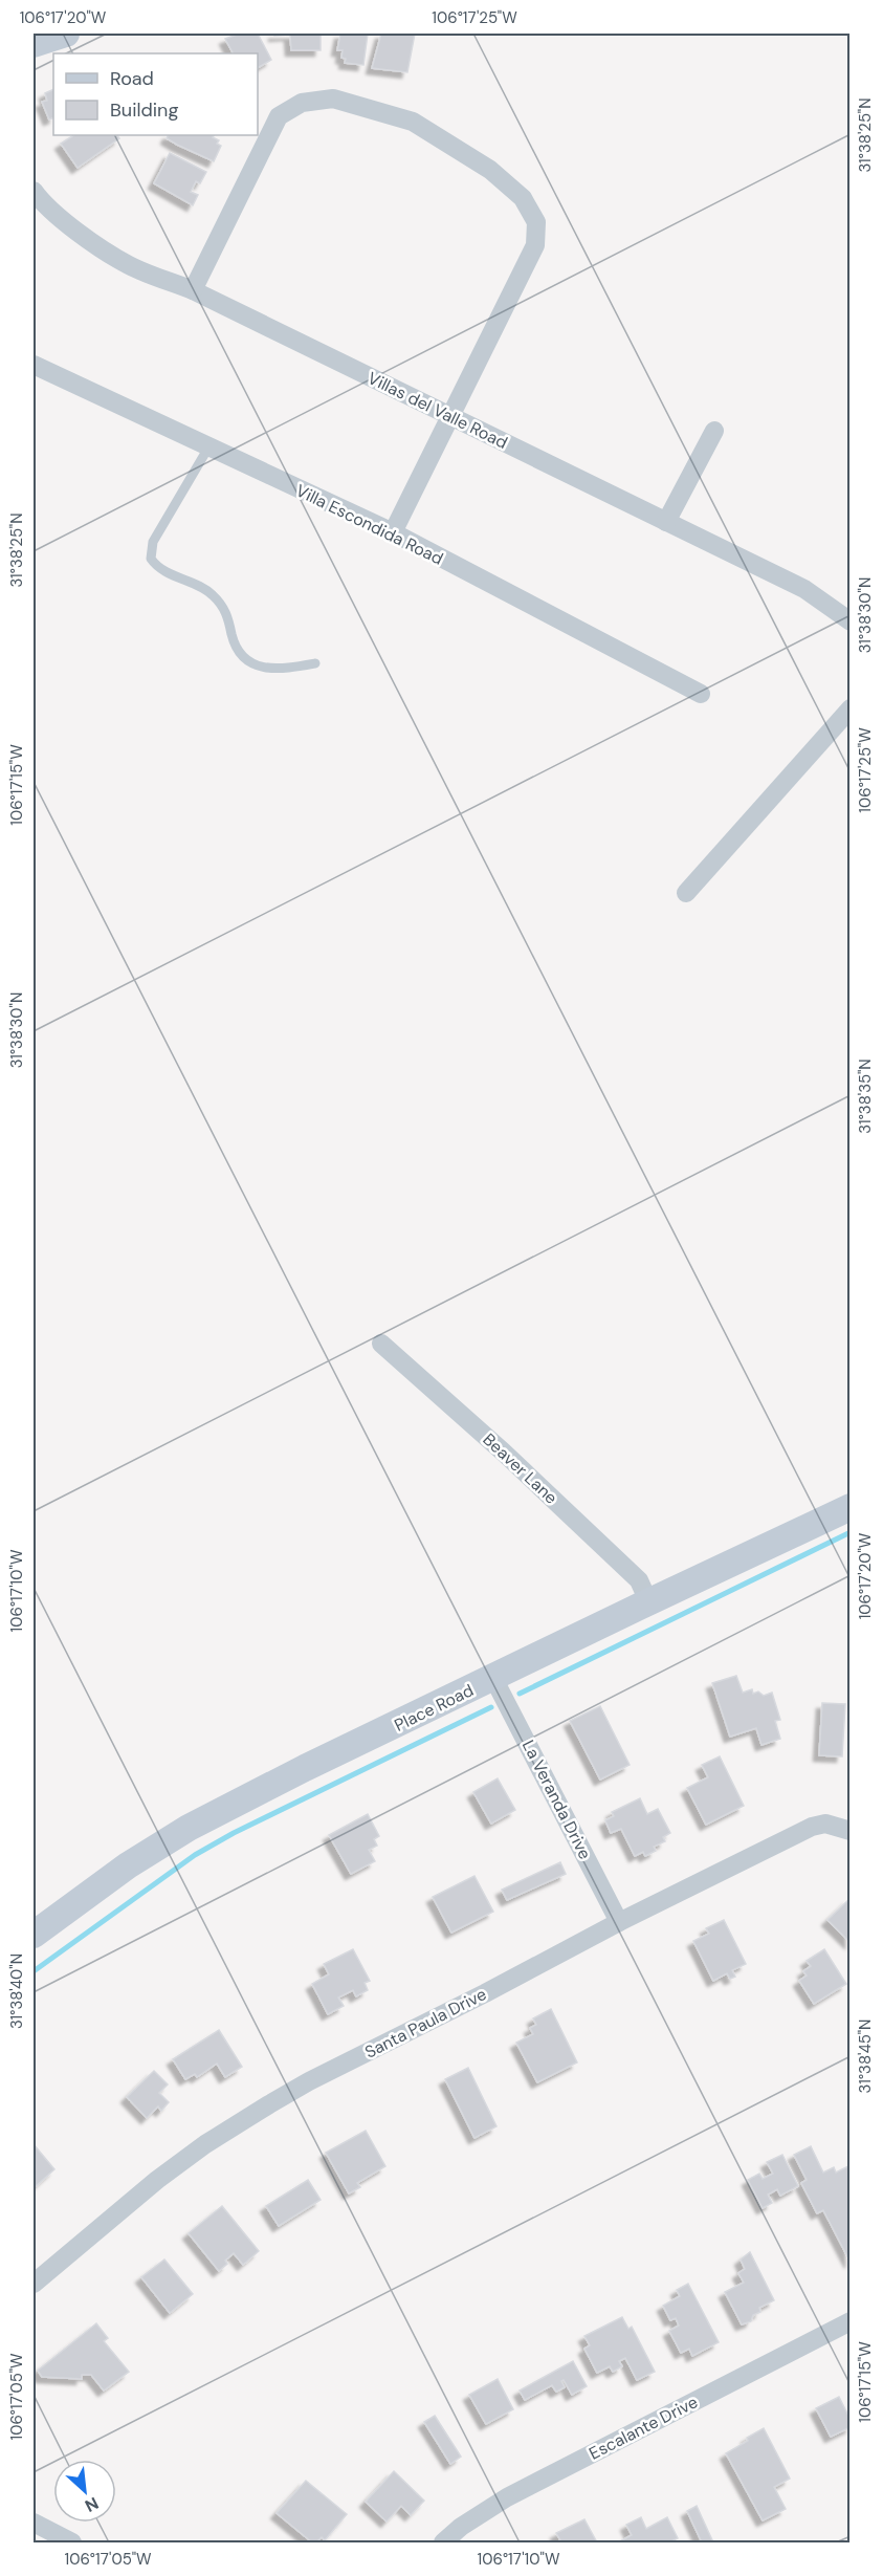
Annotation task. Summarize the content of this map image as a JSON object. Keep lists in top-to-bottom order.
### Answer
{
  "streets": {
    "street": [
      "Villas del Valle Road",
      "Villa Escondida Road",
      "Beaver Lane",
      "Place Road",
      "La Veranda Drive",
      "Santa Paula Drive",
      "Escalante Drive"
    ]
  },
  "crossings": [
    ["Beaver Lane", "Place Road"],
    ["Place Road", "La Veranda Drive"],
    ["La Veranda Drive", "Santa Paula Drive"]
  ],
  "legend": ["Road", "Building"],
  "north": "bottom right",
  "coordinates": [
    "106°17'20\"W",
    "106°17'25\"W",
    "31°38'25\"N",
    "31°38'30\"N",
    "106°17'15\"W",
    "31°38'35\"N",
    "106°17'10\"W",
    "31°38'40\"N",
    "31°38'45\"N",
    "106°17'05\"W"
  ]
}
